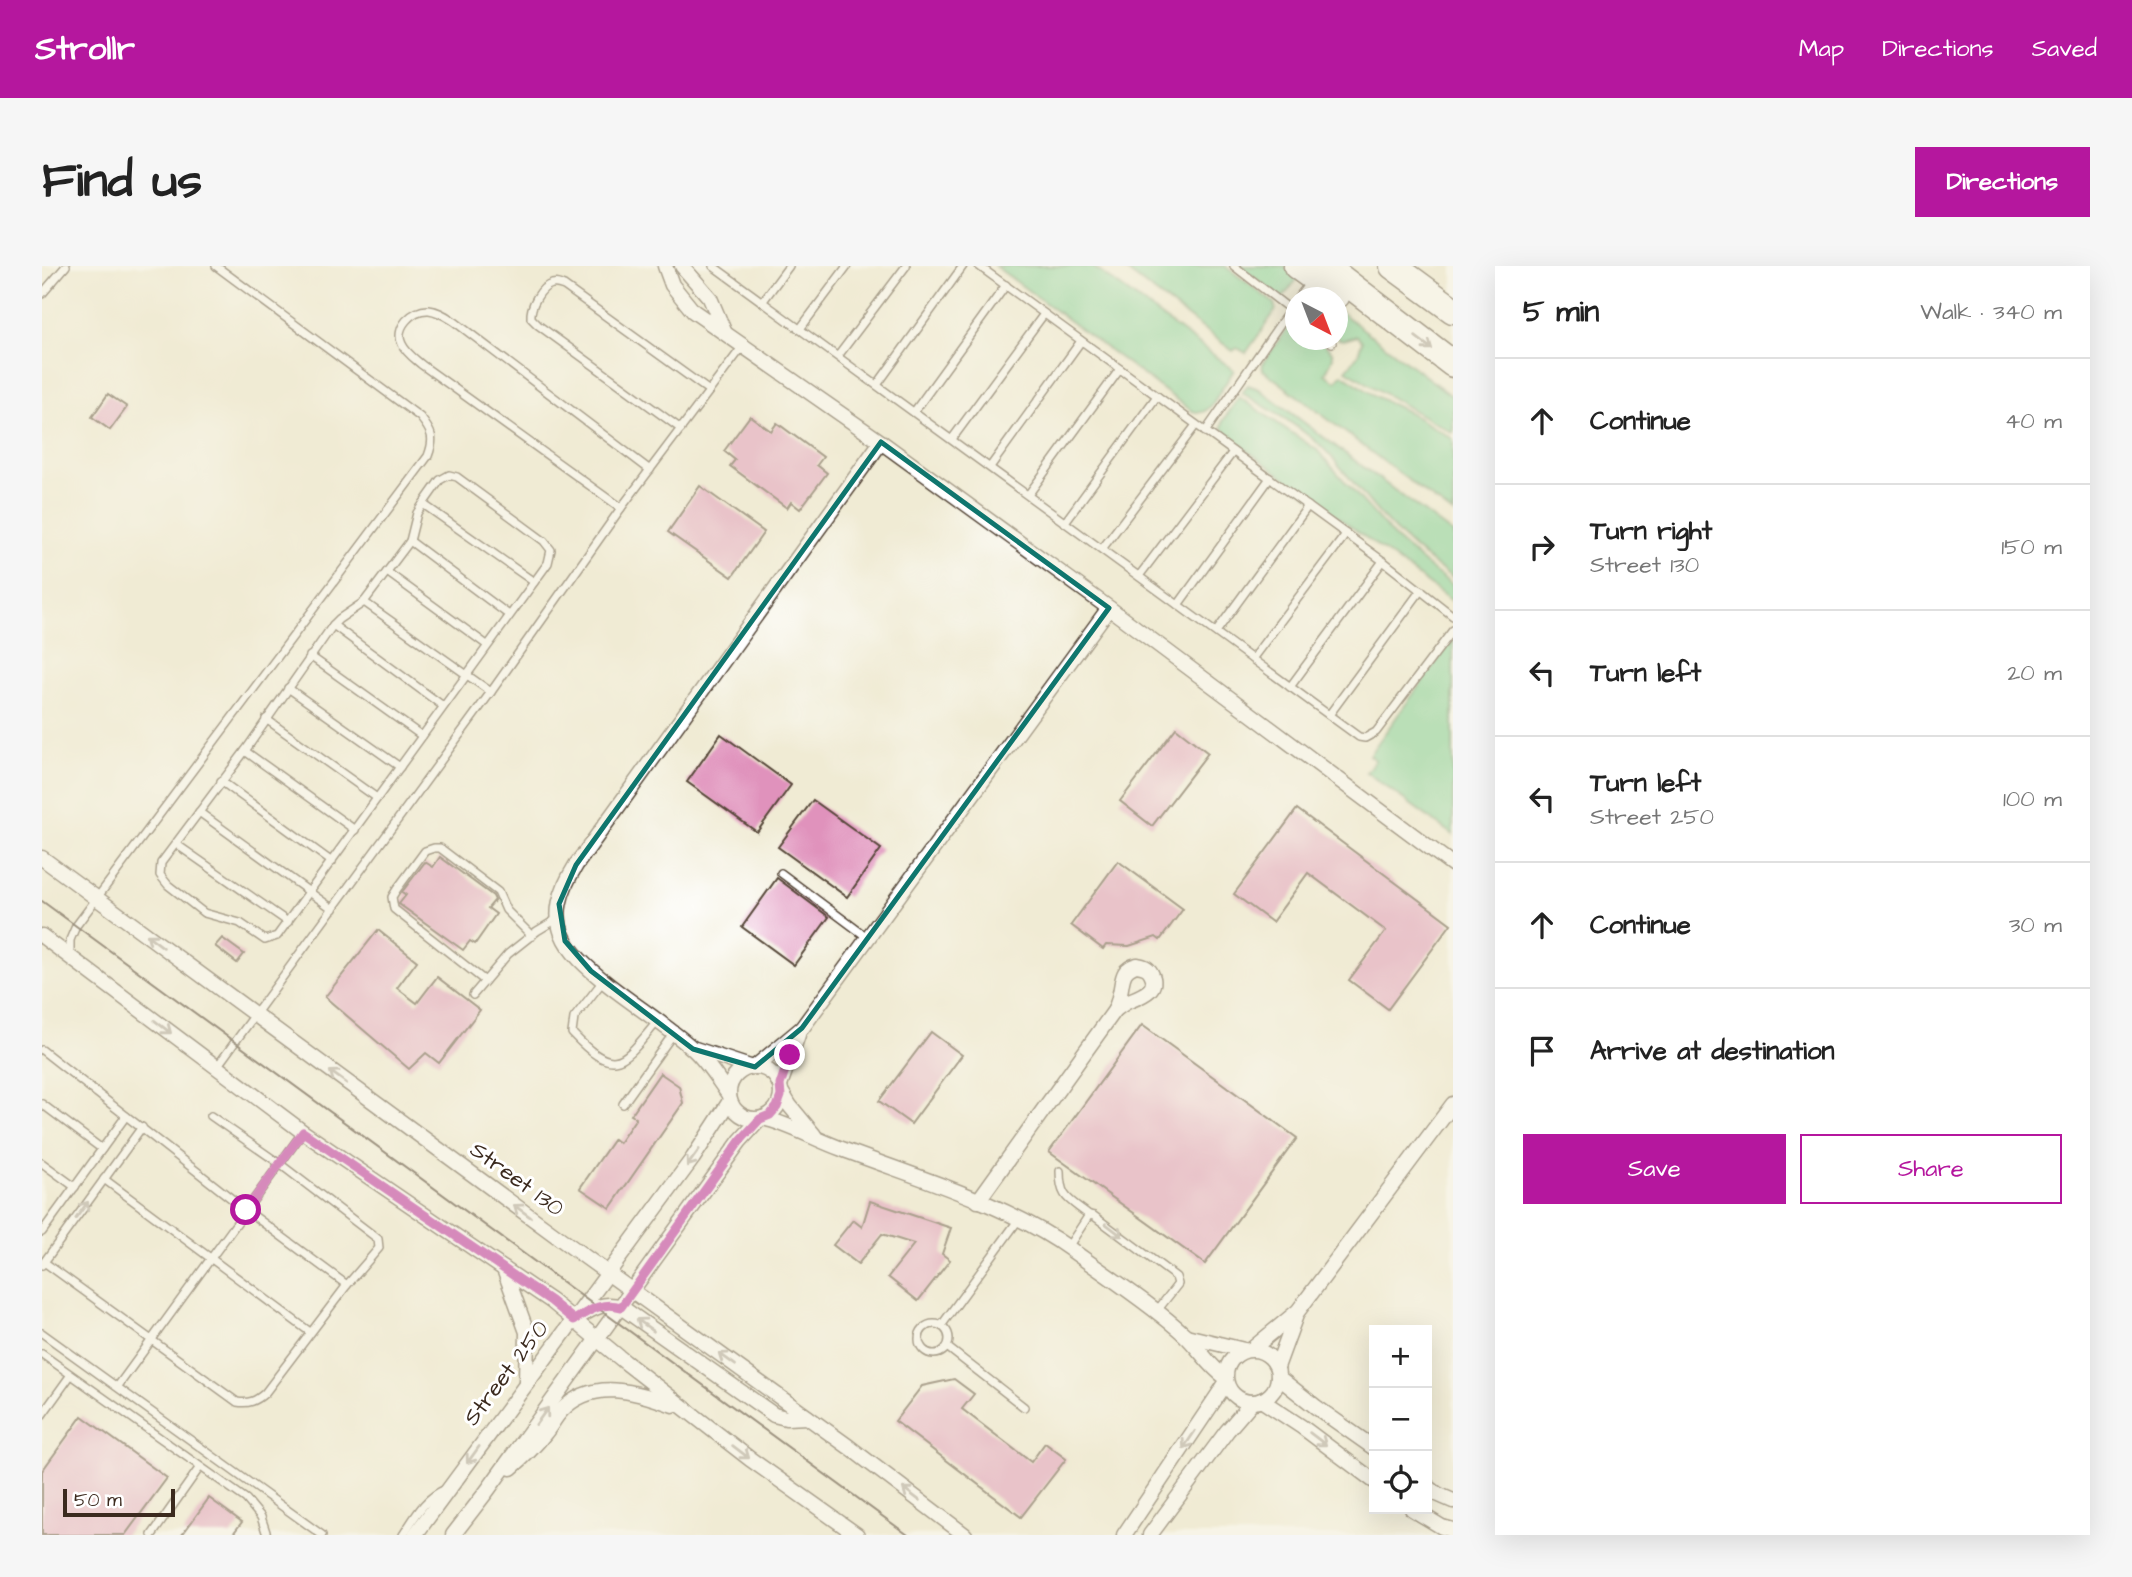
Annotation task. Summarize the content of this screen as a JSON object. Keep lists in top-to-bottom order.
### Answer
{
  "streets": {
    "street": ["Street 130", "Street 250"]
  },
  "crossings": [
    ["Street 130", "Street 250"]
  ],
  "scale_bar": "50 m",
  "north": "bottom right",
  "page": {
    "header": "Strollr",
    "nav": ["Map", "Directions", "Saved"],
    "buttons": [
      "Directions",
      ["Save", "Share"]
    ],
    "title": "Find us",
    "heading": ["5 min", "Walk · 340 m"],
    "list": [
      ["Continue", "40 m"],
      ["Turn right", "Street 130", "150 m"],
      ["Turn left", "20 m"],
      ["Turn left", "Street 250", "100 m"],
      ["Continue", "30 m"],
      "Arrive at destination"
    ],
    "map_buttons": ["+", "−"],
    "scale": "50 m"
  }
}
